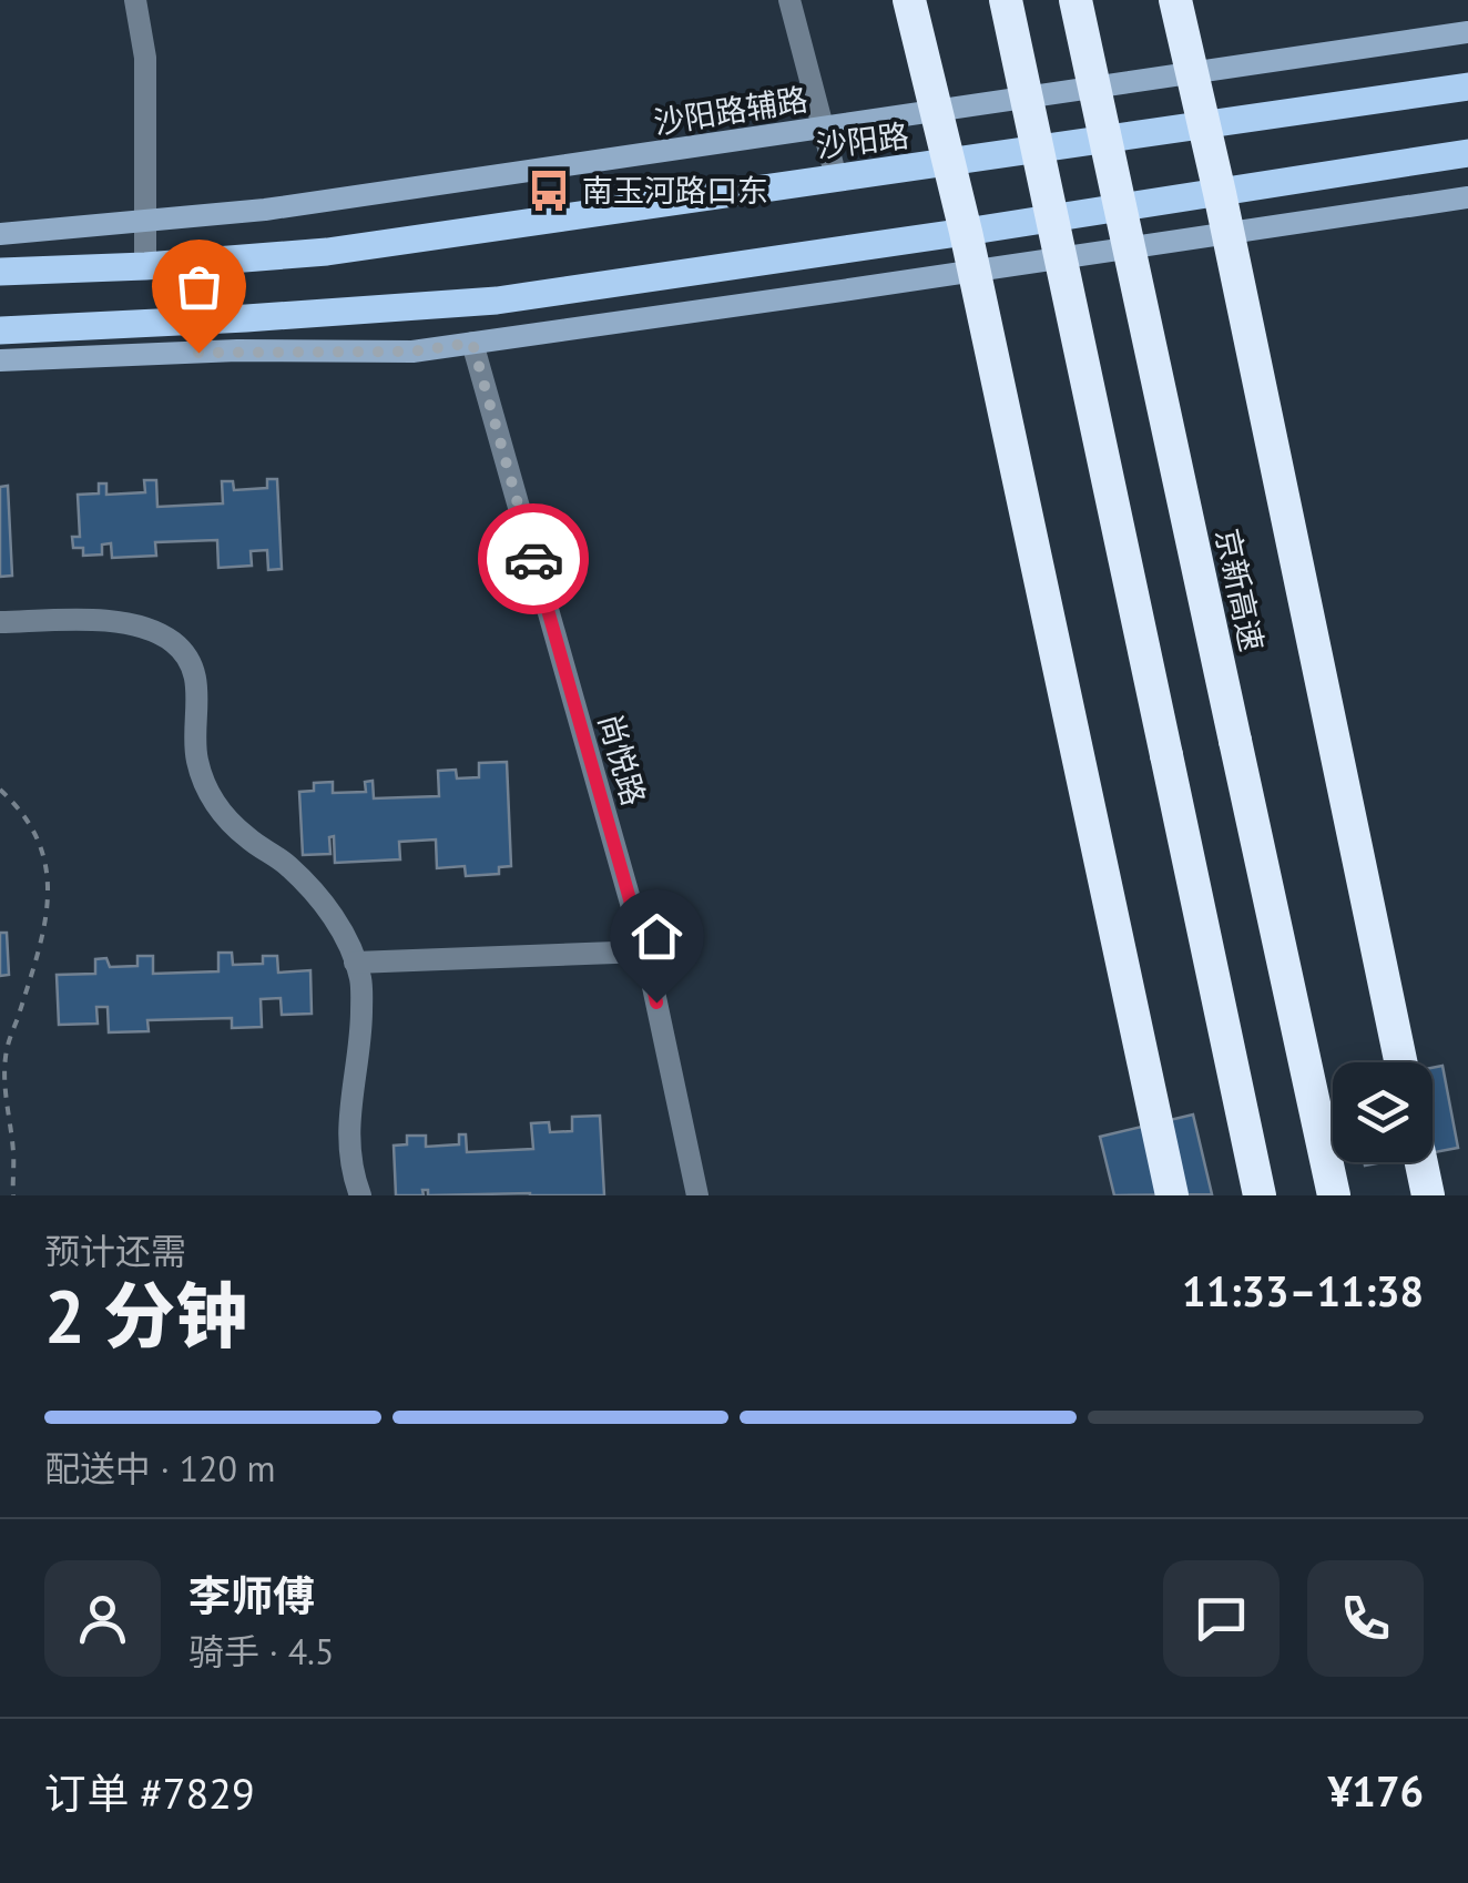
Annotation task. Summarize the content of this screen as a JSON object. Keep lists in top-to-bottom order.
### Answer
{
  "streets": {
    "highway": ["京新高速"],
    "main road": ["沙阳路"],
    "street": ["沙阳路辅路", "尚悦路"]
  },
  "places": {
    "bus stop": ["南玉河路口东"]
  },
  "page": {
    "heading": ["2 分钟", "预计还需", "11:33–11:38"],
    "panel": [
      "李师傅",
      "骑手 · 4.5",
      "订单 #7829",
      "¥176"
    ],
    "bar": "配送中 · 120 m"
  }
}
